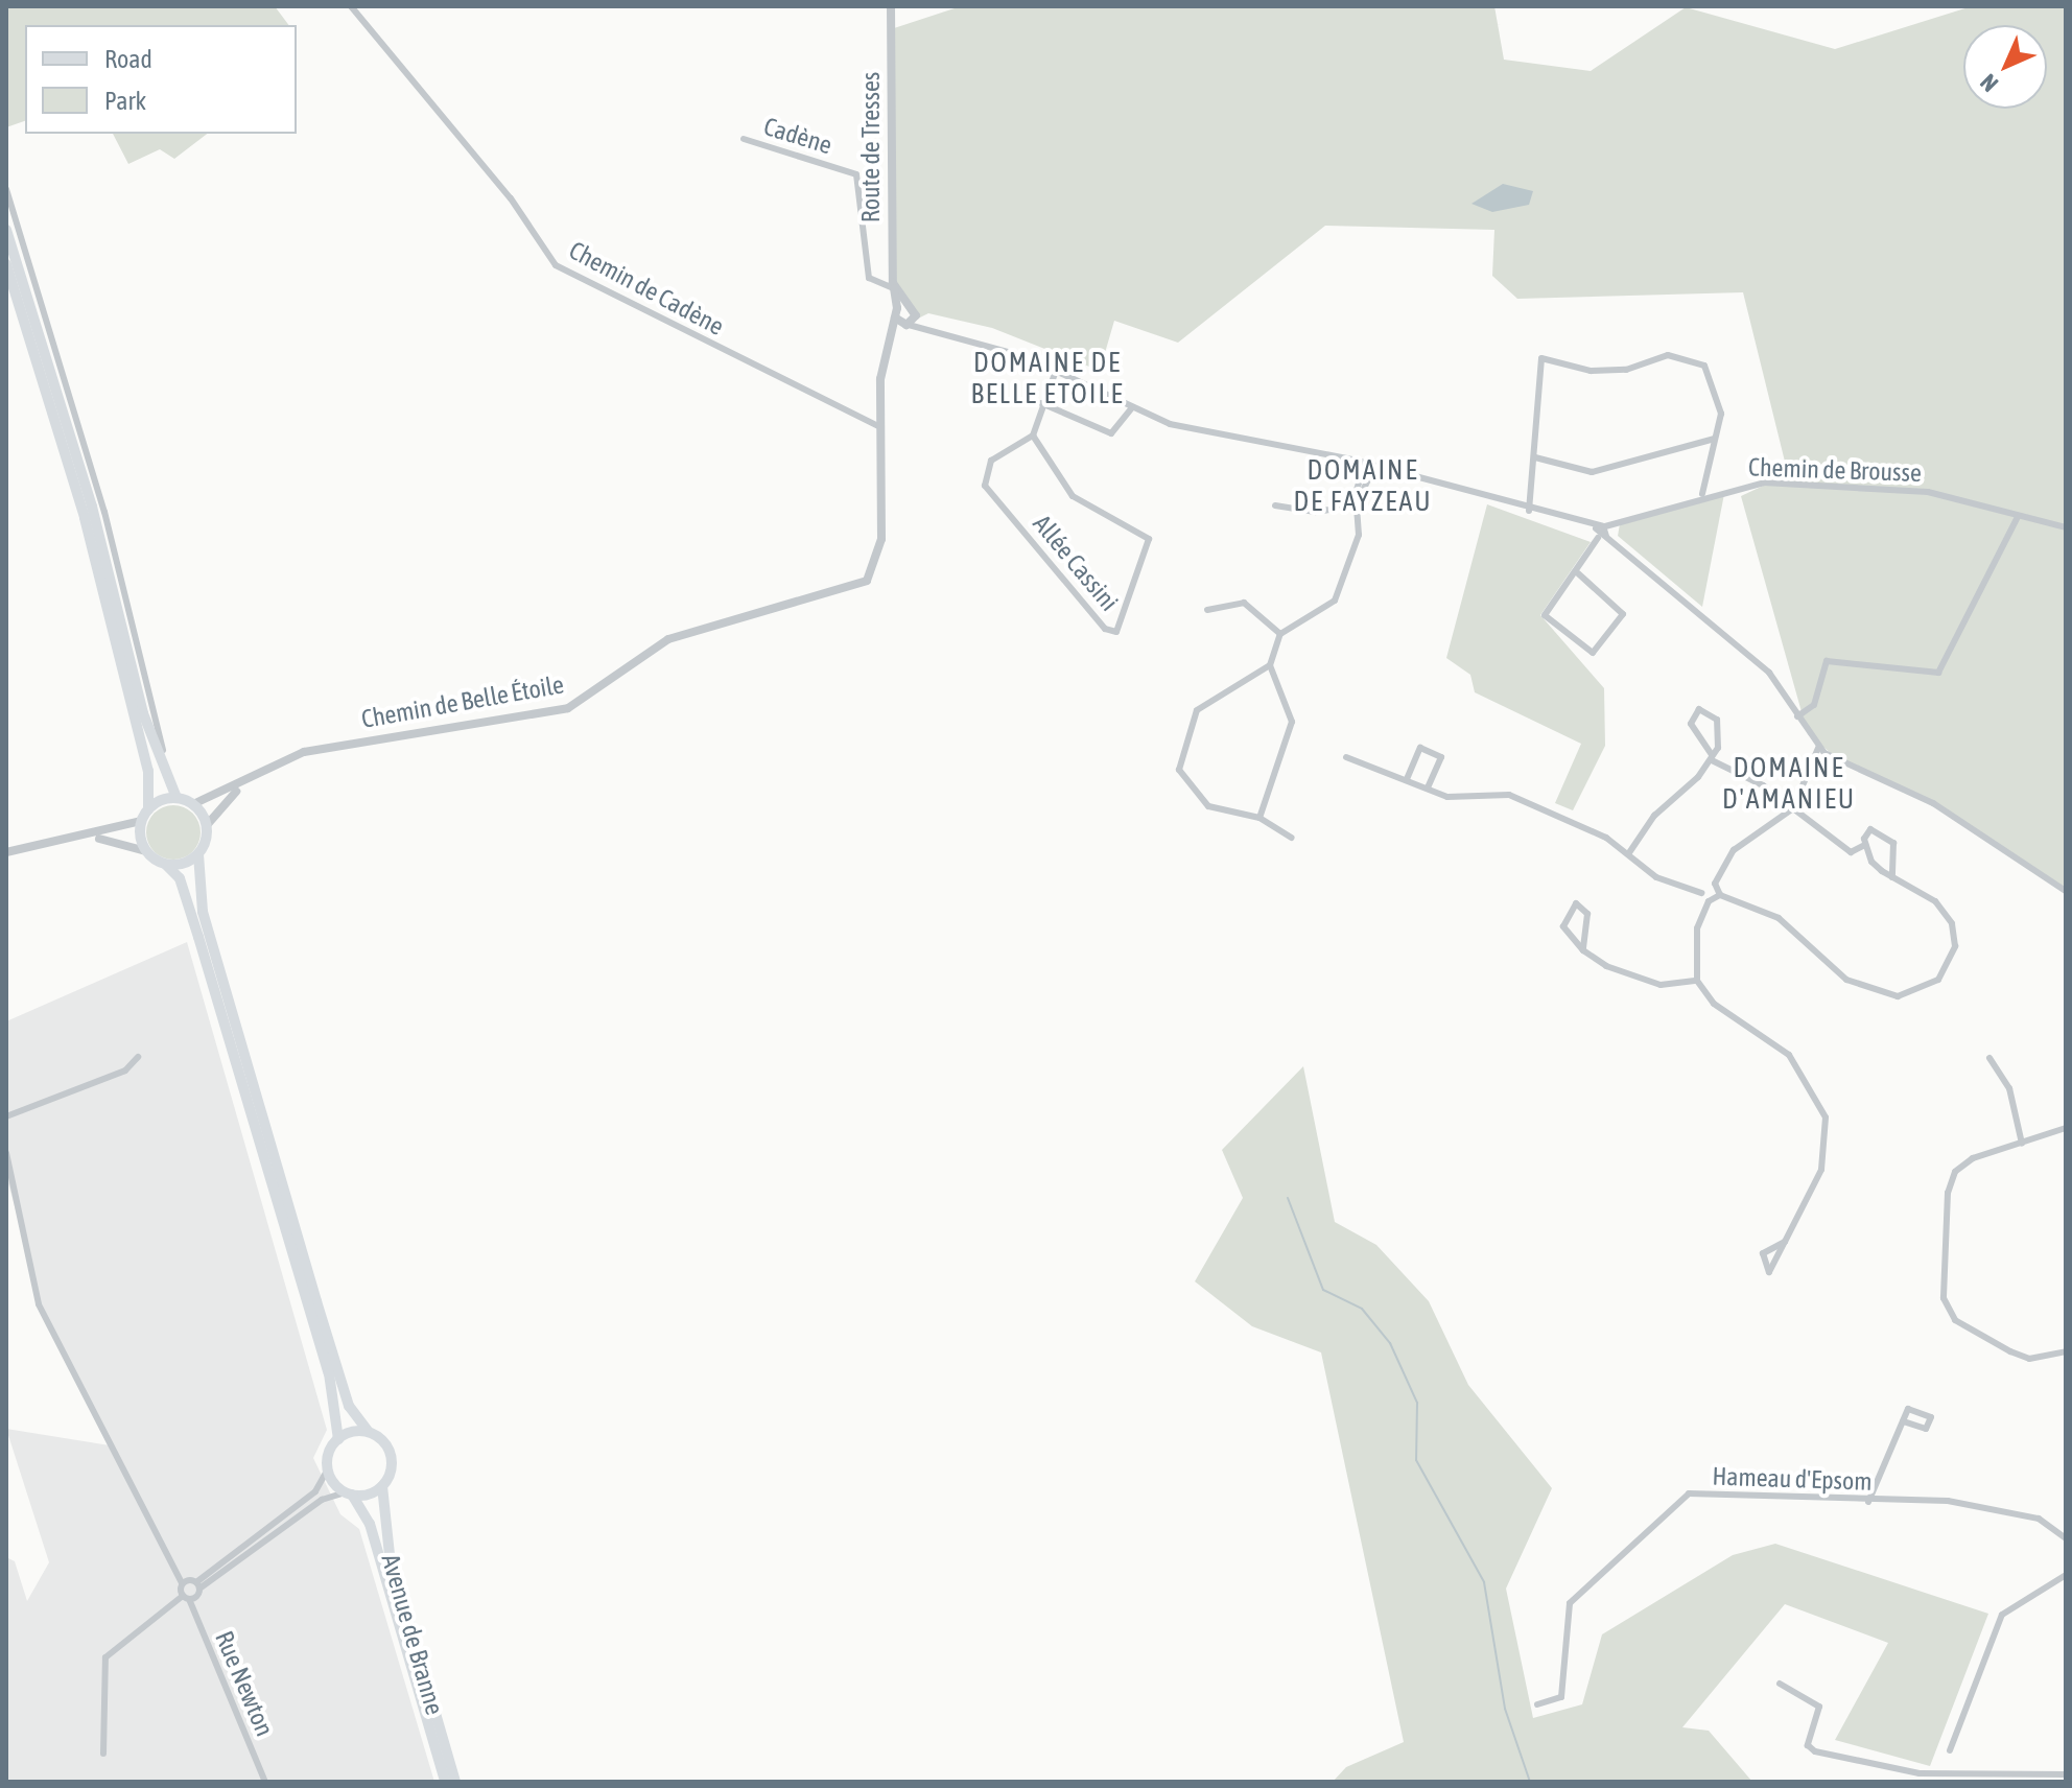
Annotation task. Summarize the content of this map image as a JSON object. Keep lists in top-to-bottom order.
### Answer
{
  "streets": {
    "main road": ["Avenue de Branne"],
    "street": [
      "Cadène",
      "Route de Tresses",
      "Chemin de Cadène",
      "Chemin de Brousse",
      "Allée Cassini",
      "Chemin de Belle Étoile",
      "Hameau d'Epsom",
      "Rue Newton"
    ]
  },
  "crossings": [
    ["Cadène", "Route de Tresses"],
    ["Chemin de Cadène", "Chemin de Belle Étoile"]
  ],
  "districts": ["DOMAINE DE BELLE ETOILE", "DOMAINE DE FAYZEAU", "DOMAINE D'AMANIEU"],
  "legend": ["Road", "Park"],
  "north": "bottom left"
}
